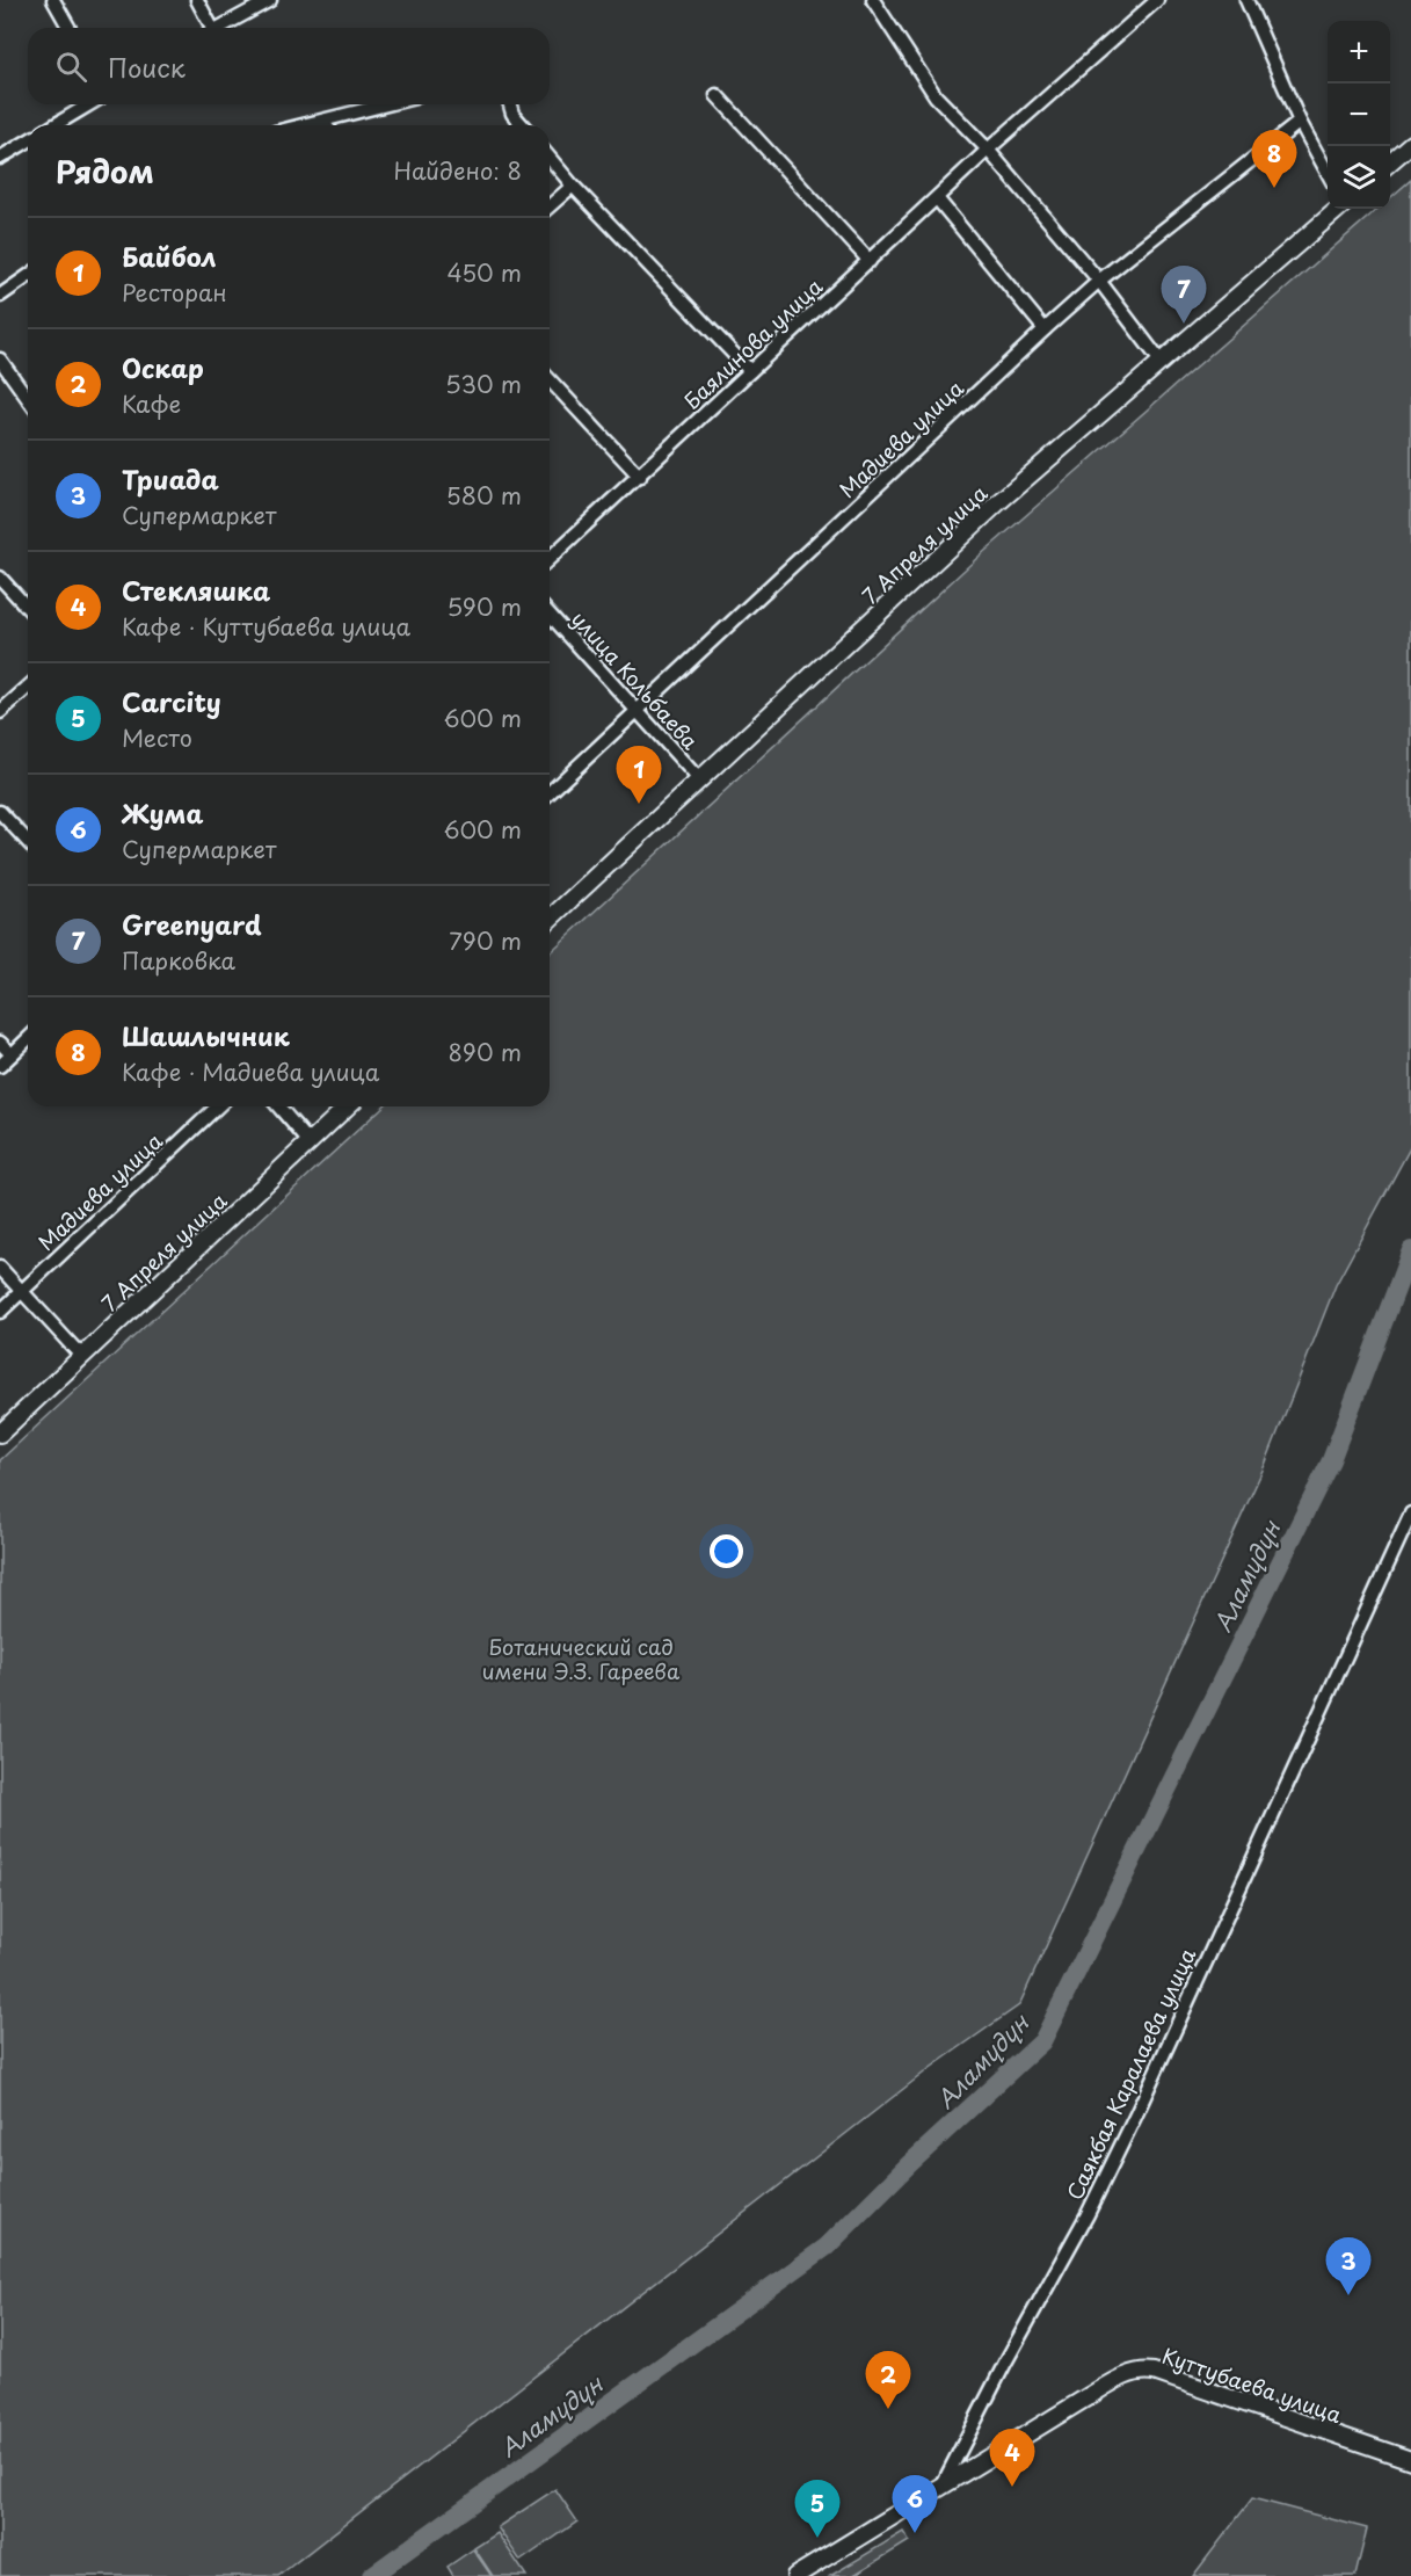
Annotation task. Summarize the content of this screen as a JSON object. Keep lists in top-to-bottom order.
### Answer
{
  "streets": {
    "main road": ["7 Апреля улица", "Куттубаева улица"],
    "street": [
      "Баялинова улица",
      "Мадиева улица",
      "улица Кольбаева",
      "Саякбая Каралаева улица"
    ]
  },
  "crossings": [
    ["Мадиева улица", "улица Кольбаева"],
    ["7 Апреля улица", "улица Кольбаева"],
    ["Саякбая Каралаева улица", "Куттубаева улица"]
  ],
  "water": ["Аламүдүн"],
  "parks": ["Ботанический сад имени Э.З. Гареева"],
  "page": {
    "map_buttons": ["+", "−"],
    "search": "Поиск",
    "heading": ["Рядом", "Найдено: 8"],
    "pins": [
      "8",
      "7",
      "1",
      "3",
      "2",
      "4",
      "6",
      "5"
    ],
    "list": [
      {
        "mark": "1",
        "name": "Байбол",
        "note": "Ресторан",
        "value": "450 m"
      },
      {
        "mark": "2",
        "name": "Оскар",
        "note": "Кафе",
        "value": "530 m"
      },
      {
        "mark": "3",
        "name": "Триада",
        "note": "Супермаркет",
        "value": "580 m"
      },
      {
        "mark": "4",
        "name": "Стекляшка",
        "note": "Кафе · Куттубаева улица",
        "value": "590 m"
      },
      {
        "mark": "5",
        "name": "Carcity",
        "note": "Место",
        "value": "600 m"
      },
      {
        "mark": "6",
        "name": "Жума",
        "note": "Супермаркет",
        "value": "600 m"
      },
      {
        "mark": "7",
        "name": "Greenyard",
        "note": "Парковка",
        "value": "790 m"
      },
      {
        "mark": "8",
        "name": "Шашлычник",
        "note": "Кафе · Мадиева улица",
        "value": "890 m"
      }
    ]
  }
}
